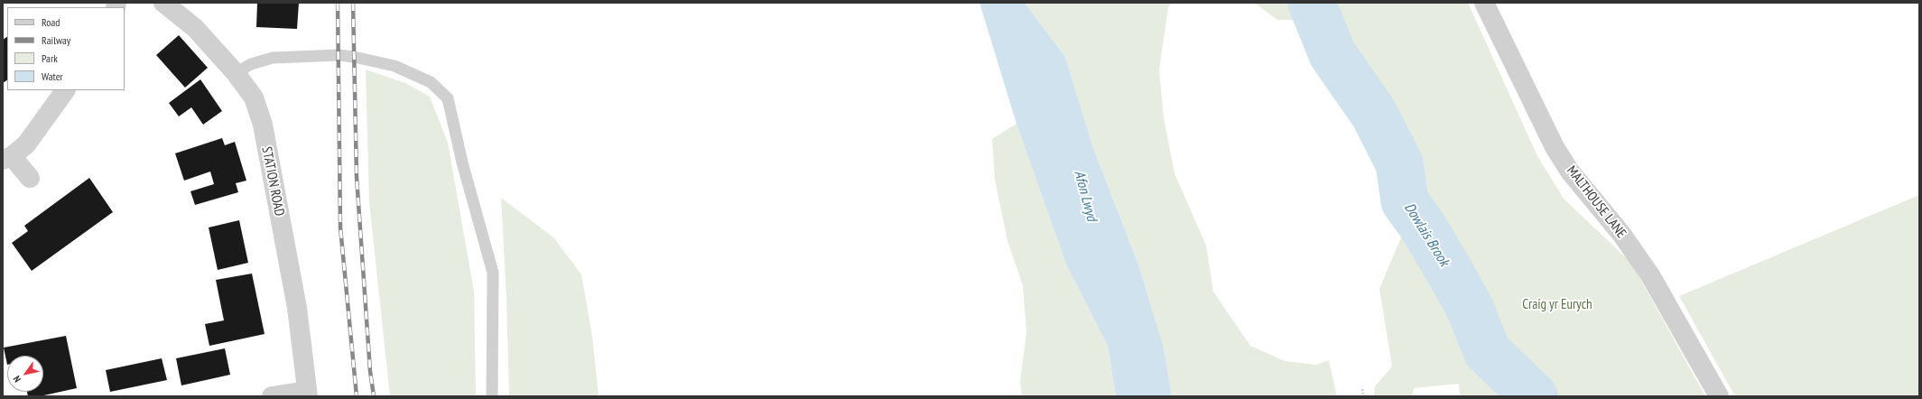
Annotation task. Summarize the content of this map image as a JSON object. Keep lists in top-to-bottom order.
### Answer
{
  "streets": {
    "street": ["STATION ROAD", "MALTHOUSE LANE"]
  },
  "water": ["Afon Lwyd", "Dowlais Brook"],
  "parks": ["Craig yr Eurych"],
  "legend": [
    "Road",
    "Railway",
    "Park",
    "Water"
  ],
  "north": "bottom left"
}
